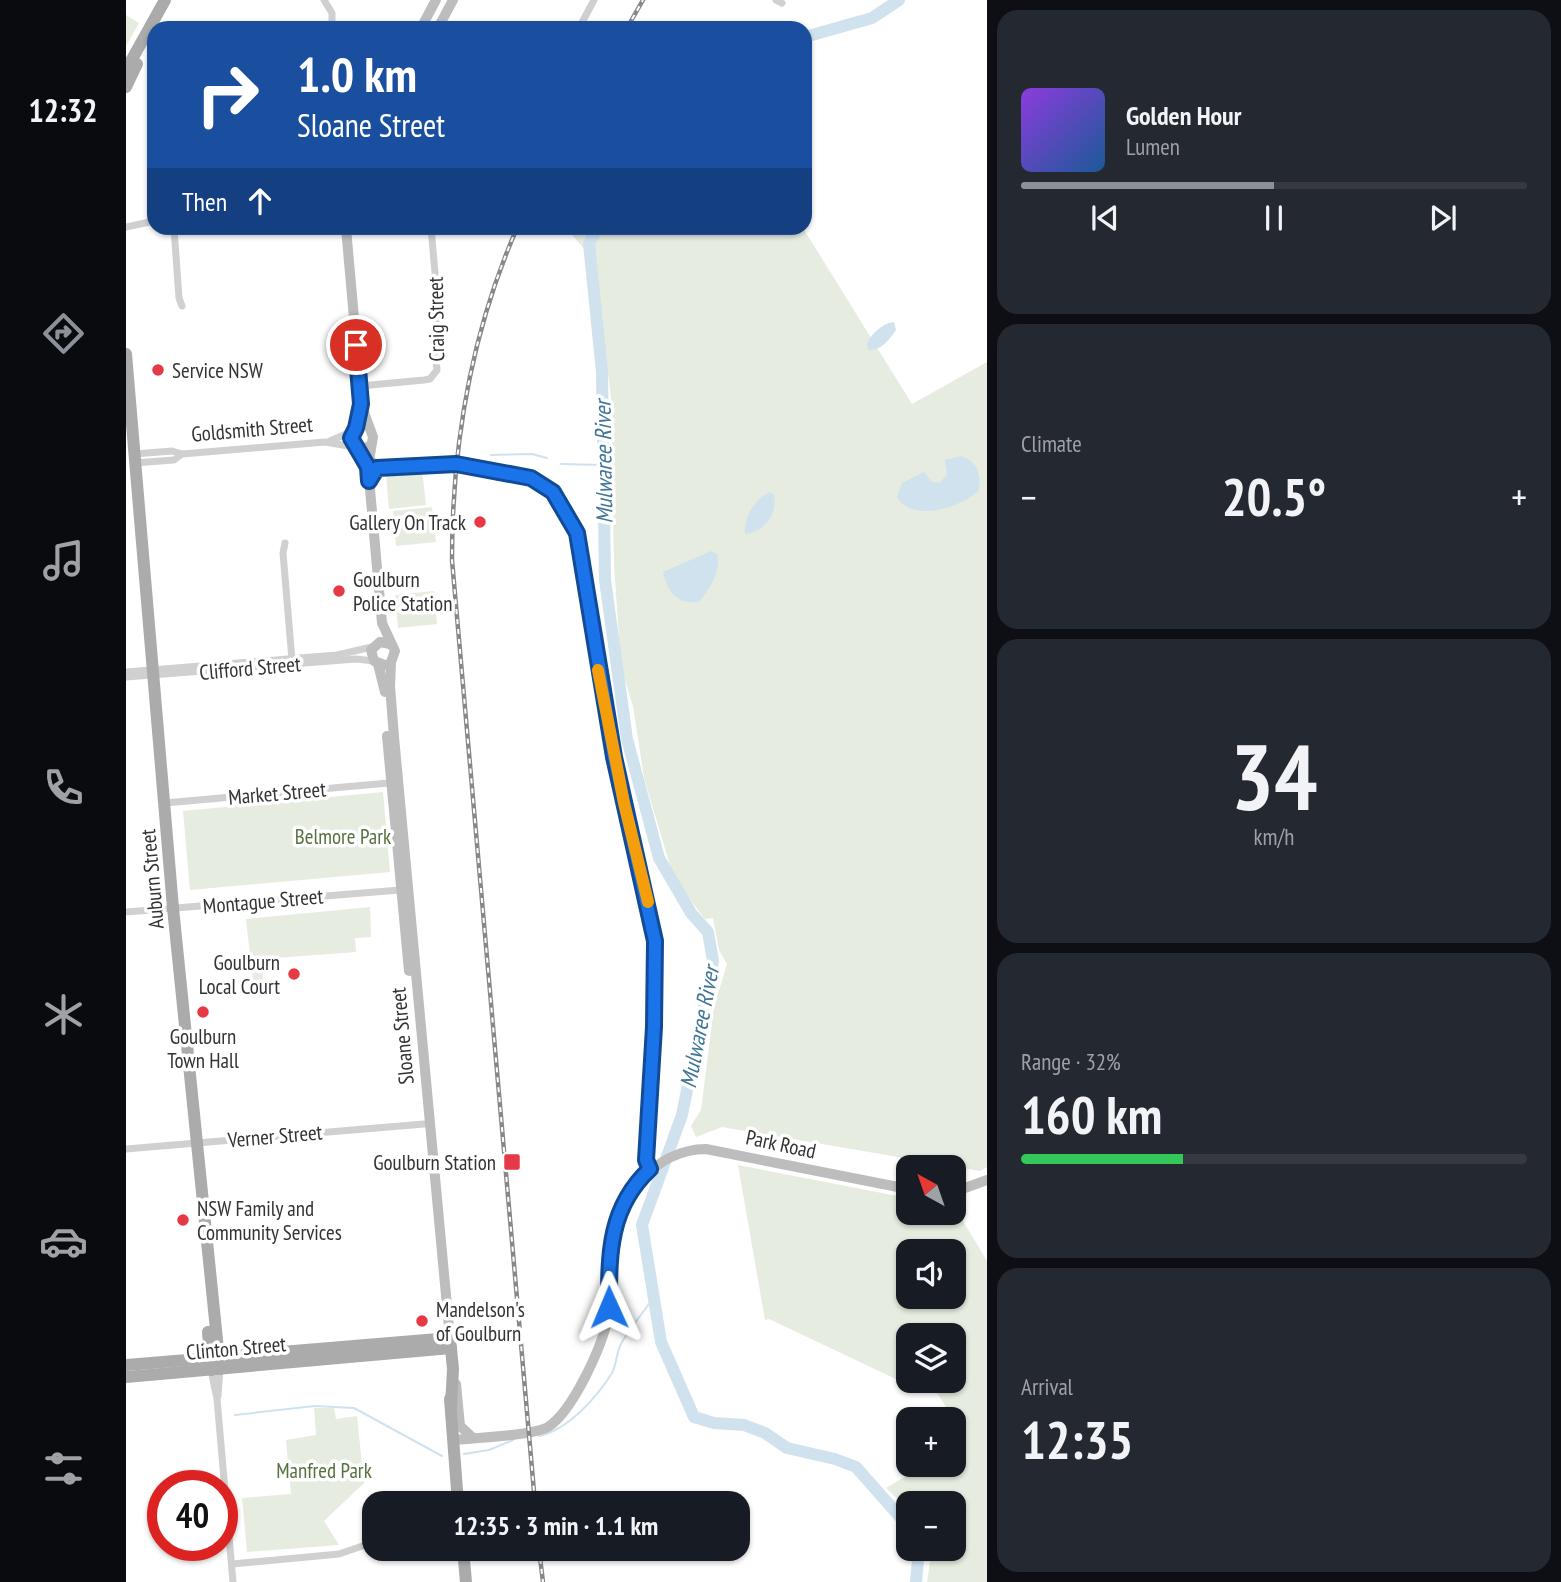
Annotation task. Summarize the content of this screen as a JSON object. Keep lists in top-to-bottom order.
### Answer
{
  "streets": {
    "main road": ["Auburn Street", "Sloane Street", "Clinton Street"],
    "street": [
      "Craig Street",
      "Goldsmith Street",
      "Clifford Street",
      "Market Street",
      "Montague Street",
      "Verner Street",
      "Park Road"
    ]
  },
  "crossings": [
    ["Goldsmith Street", "Auburn Street"],
    ["Clifford Street", "Auburn Street"],
    ["Clifford Street", "Sloane Street"],
    ["Market Street", "Auburn Street"],
    ["Market Street", "Sloane Street"],
    ["Auburn Street", "Montague Street"],
    ["Auburn Street", "Verner Street"],
    ["Auburn Street", "Clinton Street"],
    ["Montague Street", "Sloane Street"],
    ["Sloane Street", "Verner Street"],
    ["Sloane Street", "Clinton Street"]
  ],
  "water": ["Mulwaree River"],
  "parks": ["Belmore Park", "Manfred Park"],
  "places": {
    "other": [
      "Service NSW",
      "Gallery On Track",
      "Goulburn Police Station",
      "Goulburn Local Court",
      "Goulburn Town Hall",
      "NSW Family and Community Services",
      "Mandelson's of Goulburn"
    ],
    "transit": ["Goulburn Station"]
  },
  "north": "top left",
  "page": {
    "tabs": "12:32",
    "turn": ["1.0 km", "Sloane Street"],
    "song": ["Golden Hour", "Lumen"],
    "then": "Then",
    "tile": [
      "Climate",
      ["34", "km/h"],
      ["Range · 32%", "160 km"],
      ["Arrival", "12:35"]
    ],
    "heat": ["−", "20.5°", "+"],
    "map_buttons": ["+", "−"],
    "limit": "40",
    "trip": "12:35 · 3 min · 1.1 km"
  }
}
